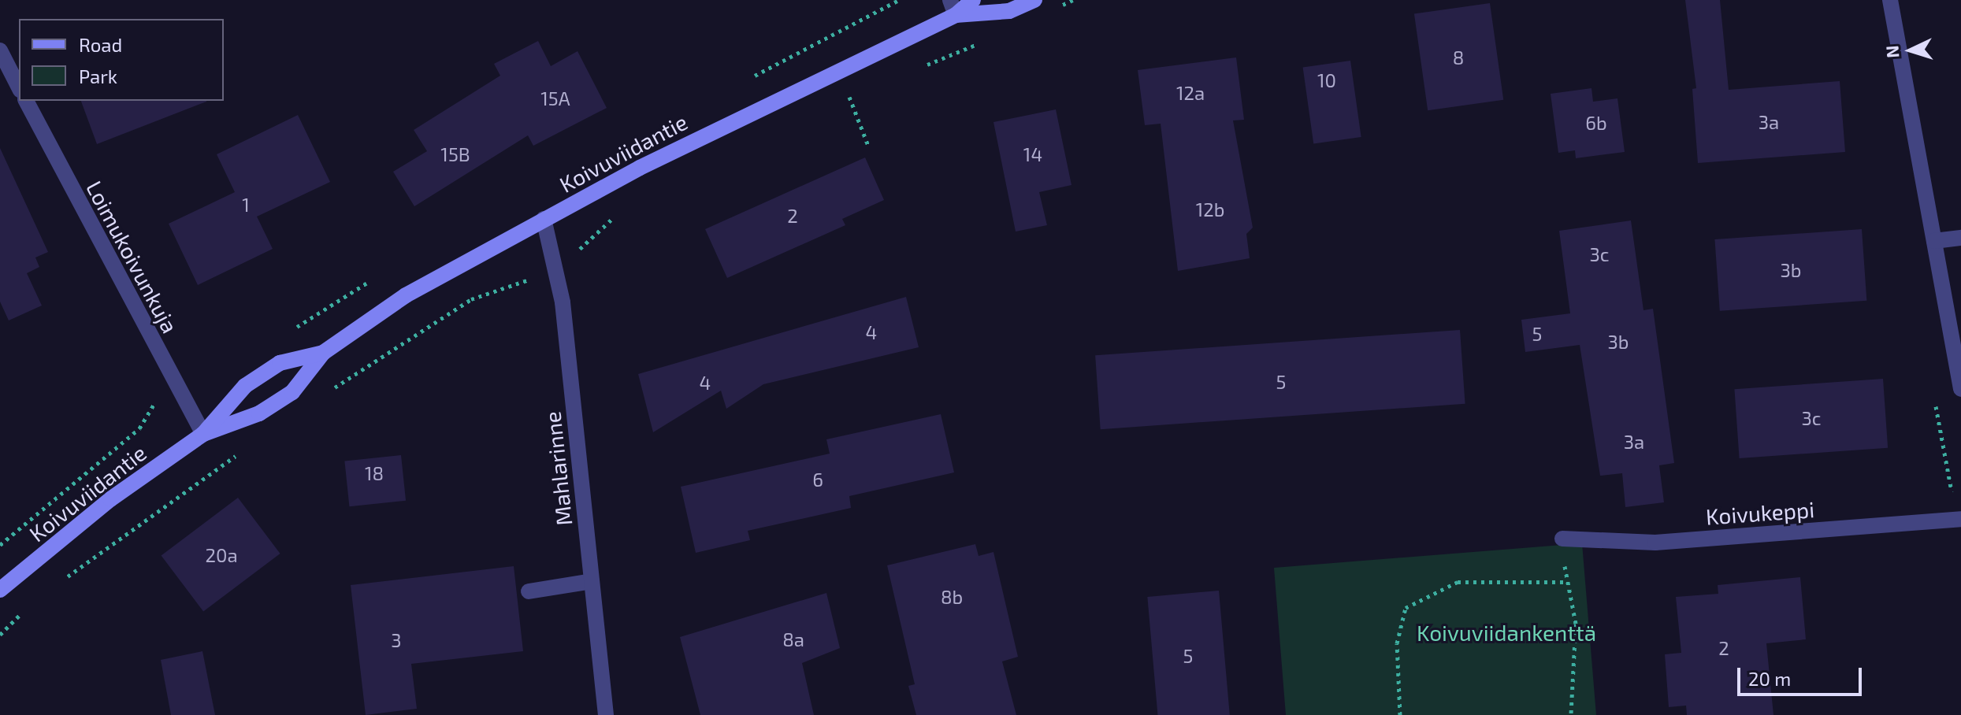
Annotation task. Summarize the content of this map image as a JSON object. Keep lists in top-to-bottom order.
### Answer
{
  "streets": {
    "street": [
      "Koivuviidantie",
      "Loimukoivunkuja",
      "Mahlarinne",
      "Koivukeppi"
    ]
  },
  "crossings": [
    ["Koivuviidantie", "Loimukoivunkuja"],
    ["Koivuviidantie", "Mahlarinne"]
  ],
  "parks": ["Koivuviidankenttä"],
  "house_numbers": [
    "8",
    "10",
    "12a",
    "15A",
    "3a",
    "6b",
    "15B",
    "14",
    "1",
    "12b",
    "2",
    "3c",
    "3b",
    "4",
    "5",
    "3b",
    "5",
    "4",
    "3c",
    "3a",
    "18",
    "6",
    "20a",
    "8b",
    "8a",
    "3",
    "2",
    "5"
  ],
  "legend": ["Road", "Park"],
  "scale_bar": "20 m",
  "north": "left"
}
